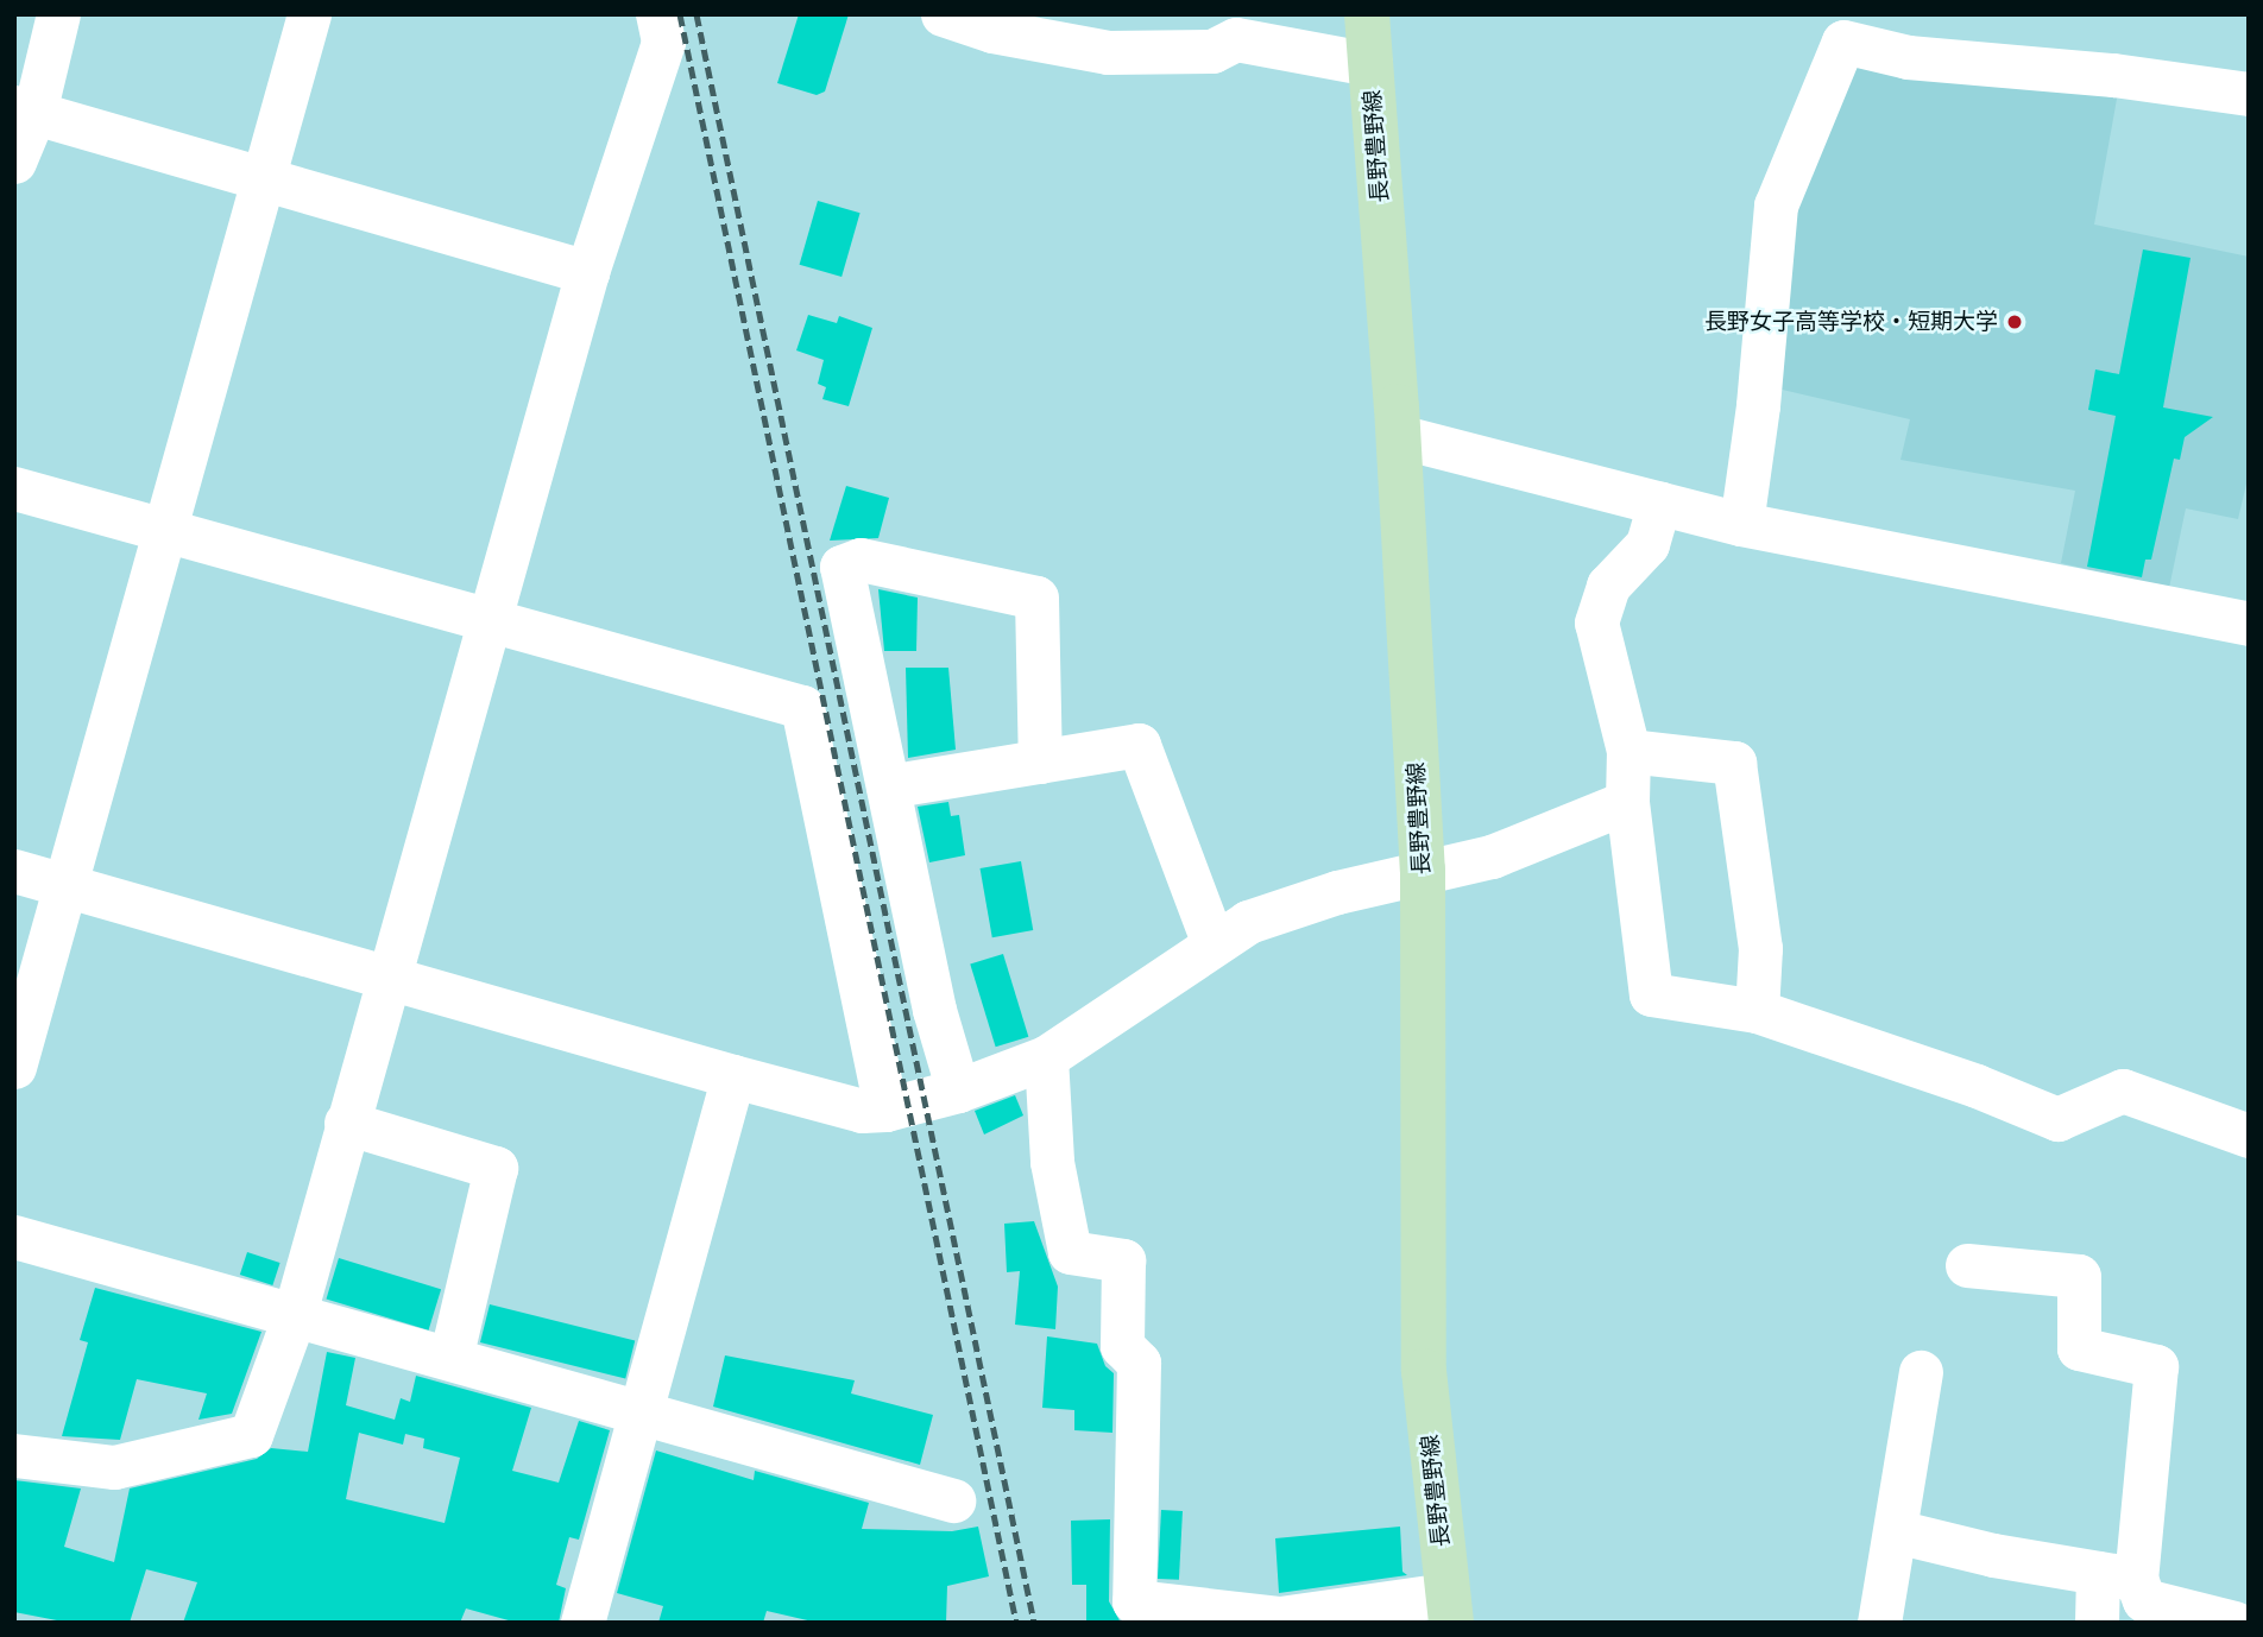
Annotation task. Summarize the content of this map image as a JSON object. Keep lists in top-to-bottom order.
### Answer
{
  "streets": {
    "main road": ["長野豊野線"]
  },
  "places": ["長野女子高等学校・短期大学"]
}
